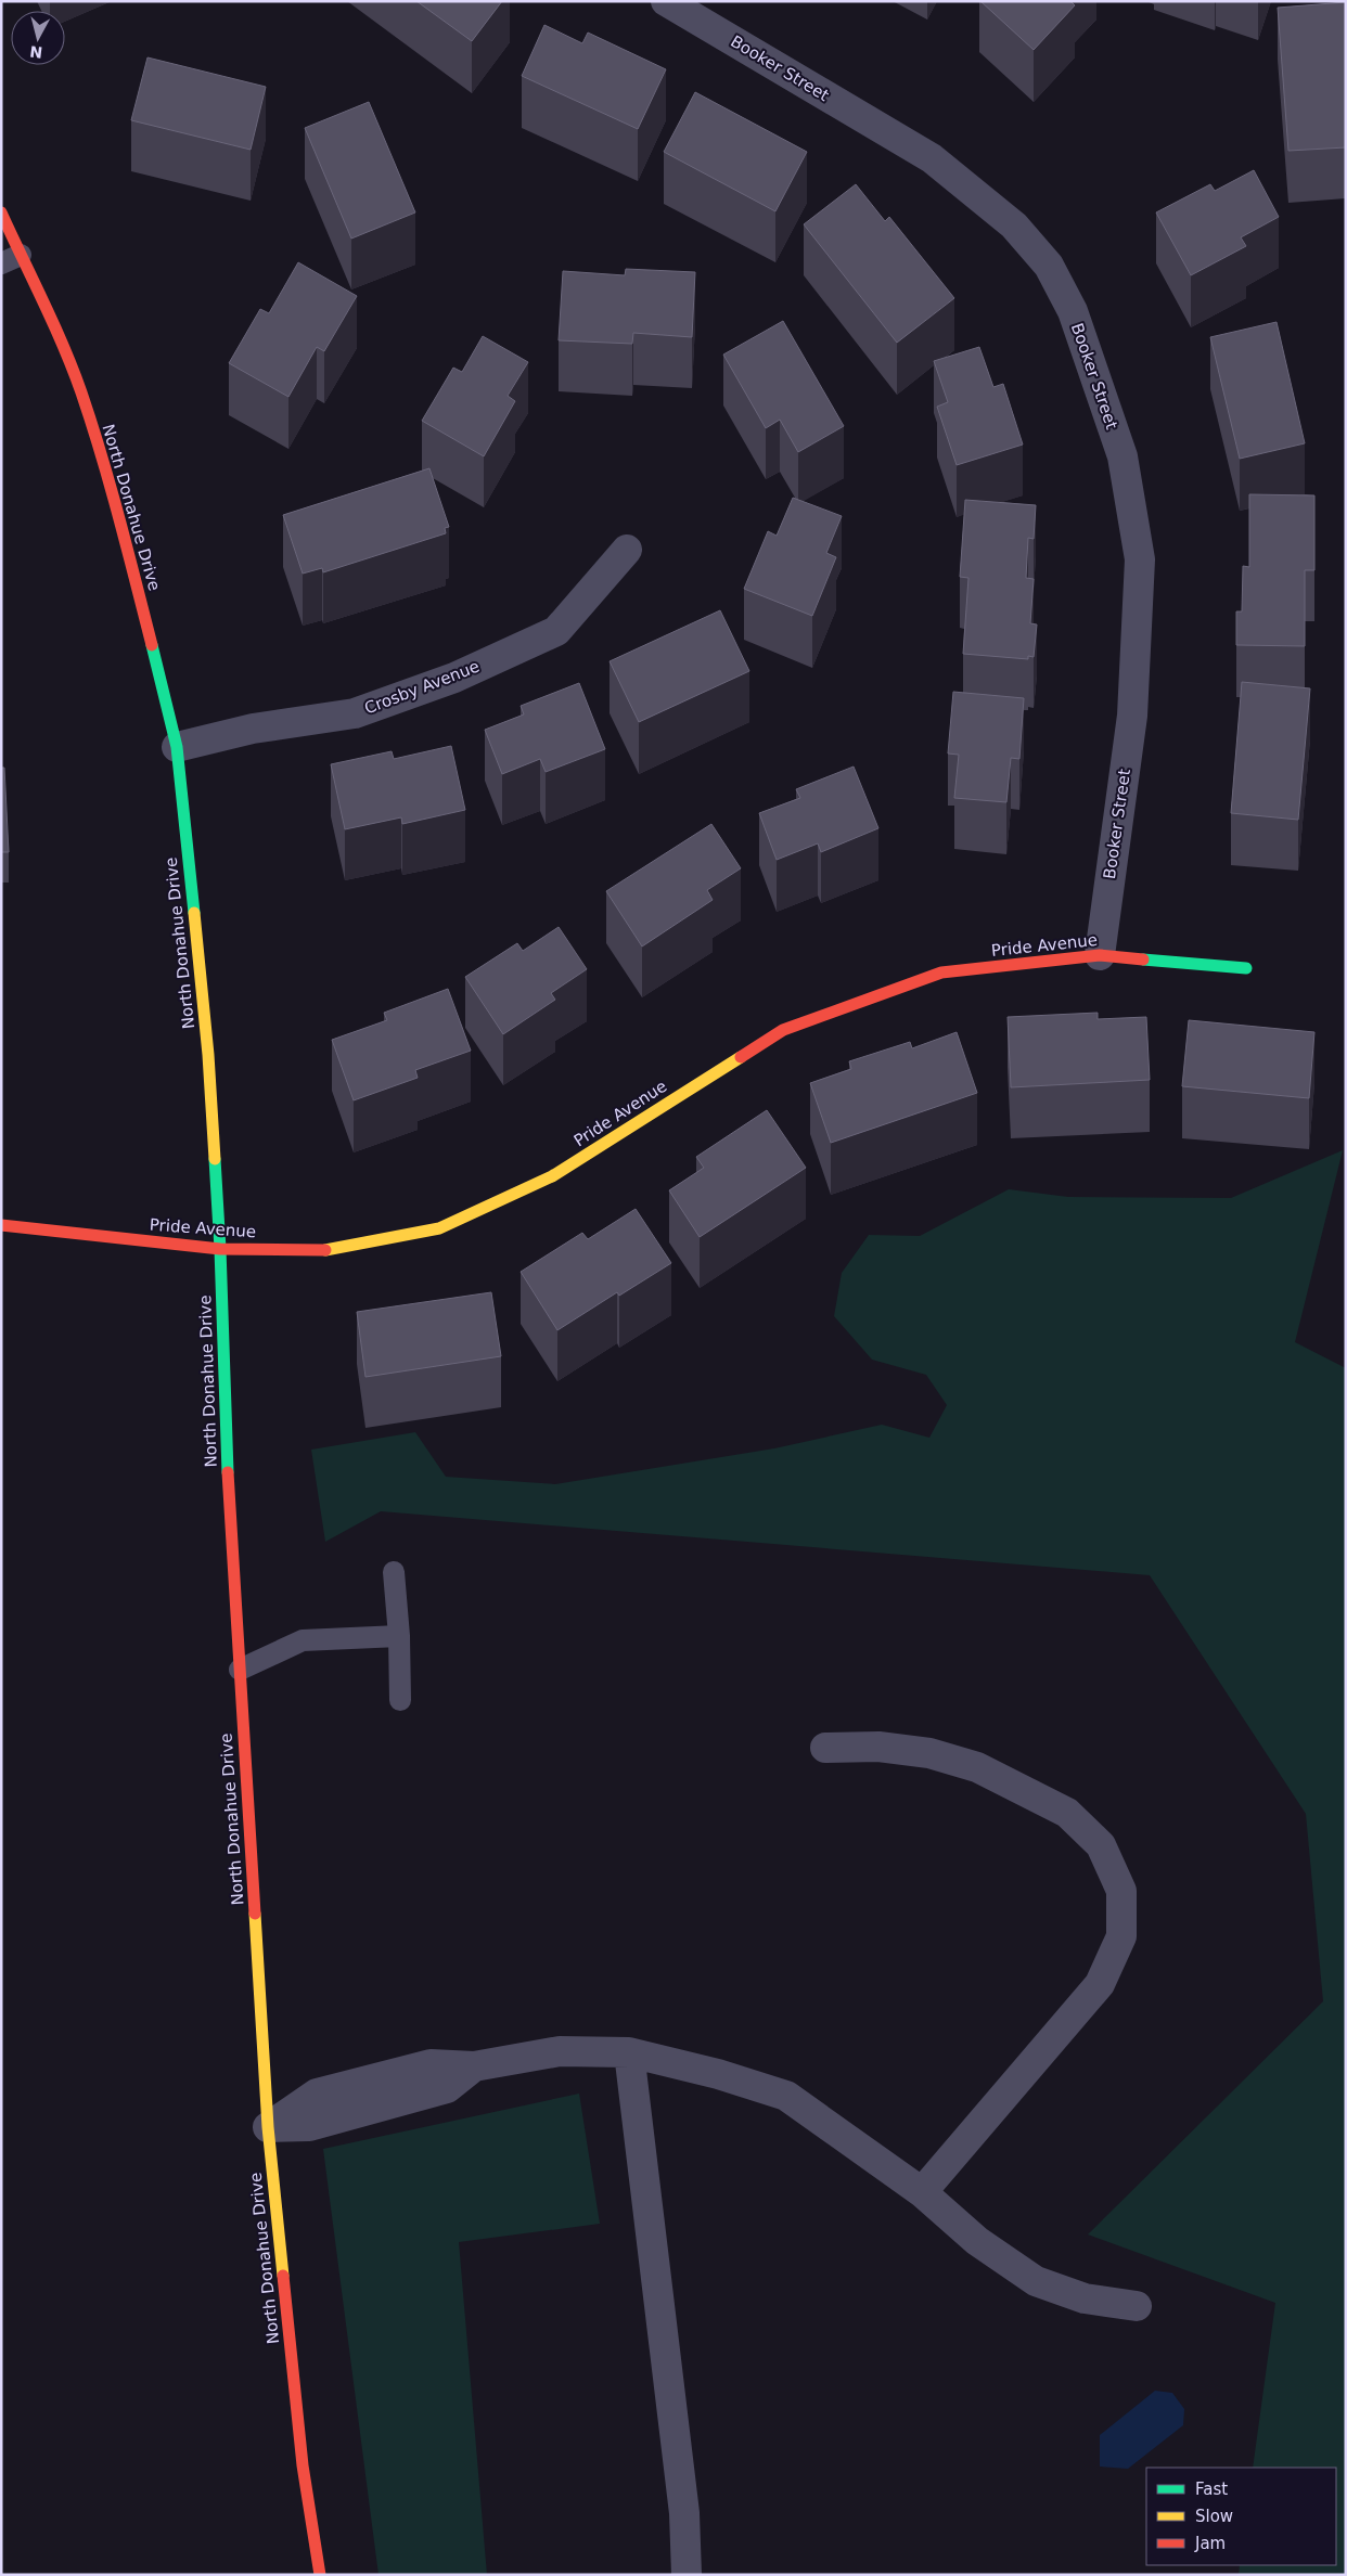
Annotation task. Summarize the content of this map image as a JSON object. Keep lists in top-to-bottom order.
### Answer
{
  "streets": {
    "street": [
      "Booker Street",
      "North Donahue Drive",
      "Crosby Avenue",
      "Pride Avenue"
    ]
  },
  "crossings": [
    ["Booker Street", "Pride Avenue"],
    ["North Donahue Drive", "Crosby Avenue"],
    ["North Donahue Drive", "Pride Avenue"]
  ],
  "legend": ["Fast", "Slow", "Jam"],
  "north": "bottom"
}
